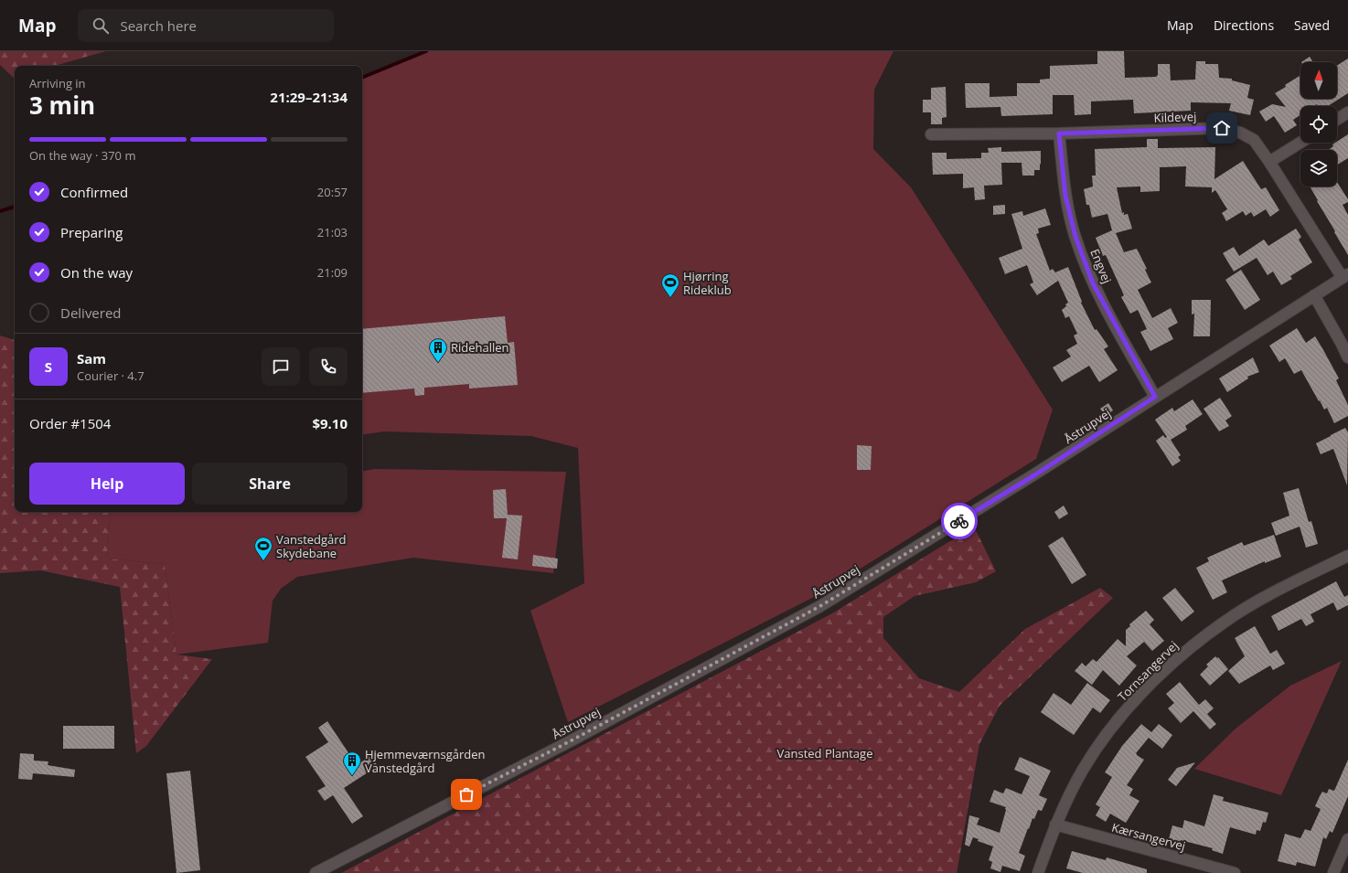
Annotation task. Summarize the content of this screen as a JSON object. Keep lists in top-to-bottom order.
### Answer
{
  "streets": {
    "street": [
      "Kildevej",
      "Engvej",
      "Åstrupvej",
      "Tornsangervej",
      "Kærsangervej"
    ]
  },
  "crossings": [
    ["Kildevej", "Engvej"],
    ["Kildevej", "Åstrupvej"],
    ["Engvej", "Åstrupvej"],
    ["Tornsangervej", "Kærsangervej"]
  ],
  "parks": ["Vansted Plantage"],
  "places": {
    "sports": ["Hjørring Rideklub", "Vanstedgård Skydebane"],
    "building": ["Ridehallen", "Hjemmeværnsgården Vanstedgård"]
  },
  "north": "top",
  "page": {
    "header": "Map",
    "search": "Search here",
    "nav": ["Map", "Directions", "Saved"],
    "heading": ["3 min", "Arriving in", "21:29–21:34"],
    "panel": [
      "Sam",
      "Courier · 4.7",
      "Order #1504",
      "$9.10"
    ],
    "bar": "On the way · 370 m",
    "list": [
      ["Confirmed", "20:57"],
      ["Preparing", "21:03"],
      ["On the way", "21:09"],
      "Delivered"
    ],
    "round": "S",
    "buttons": ["Help", "Share"]
  }
}
